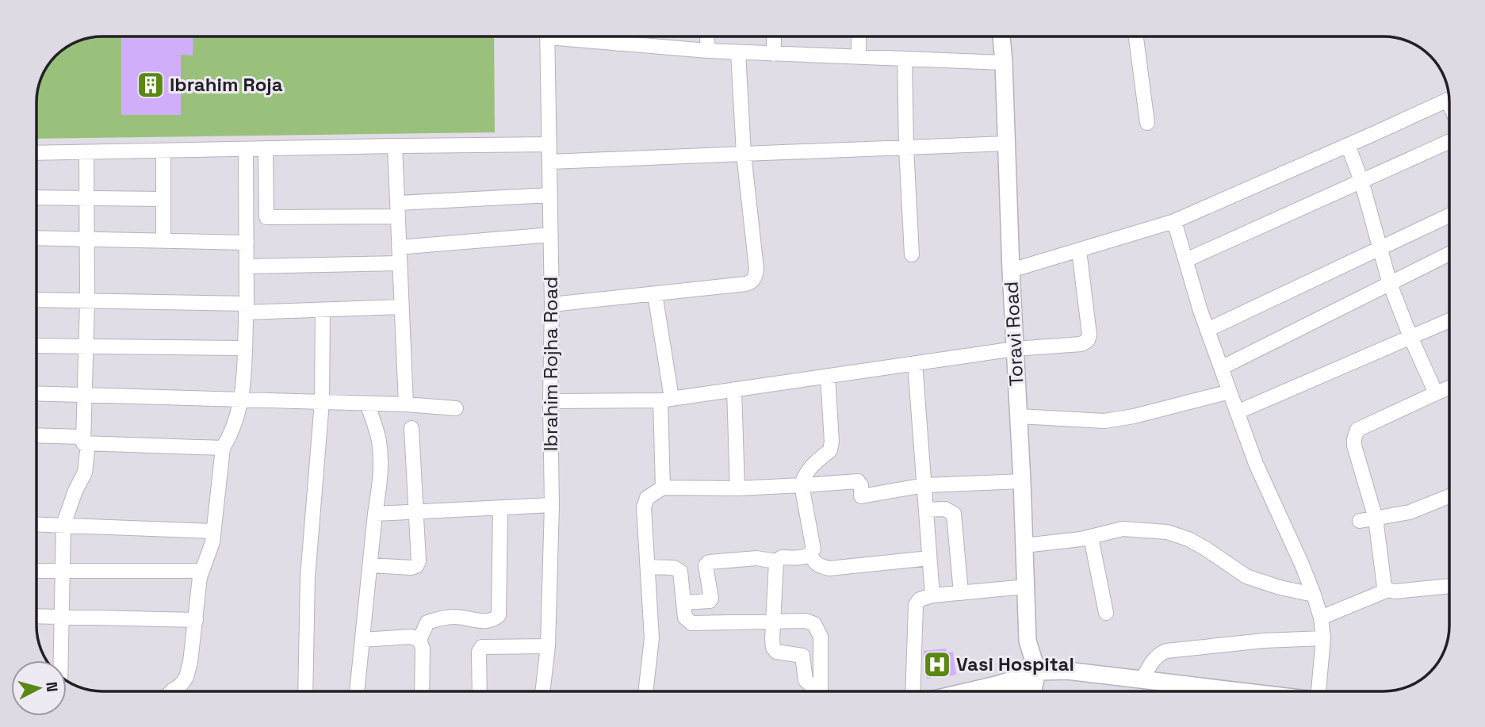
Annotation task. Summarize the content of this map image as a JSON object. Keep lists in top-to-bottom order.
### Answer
{
  "streets": {
    "main road": ["Toravi Road"],
    "street": ["Ibrahim Rojha Road"]
  },
  "places": {
    "building": ["Ibrahim Roja"],
    "hospital": ["Vasi Hospital"]
  },
  "north": "right"
}
